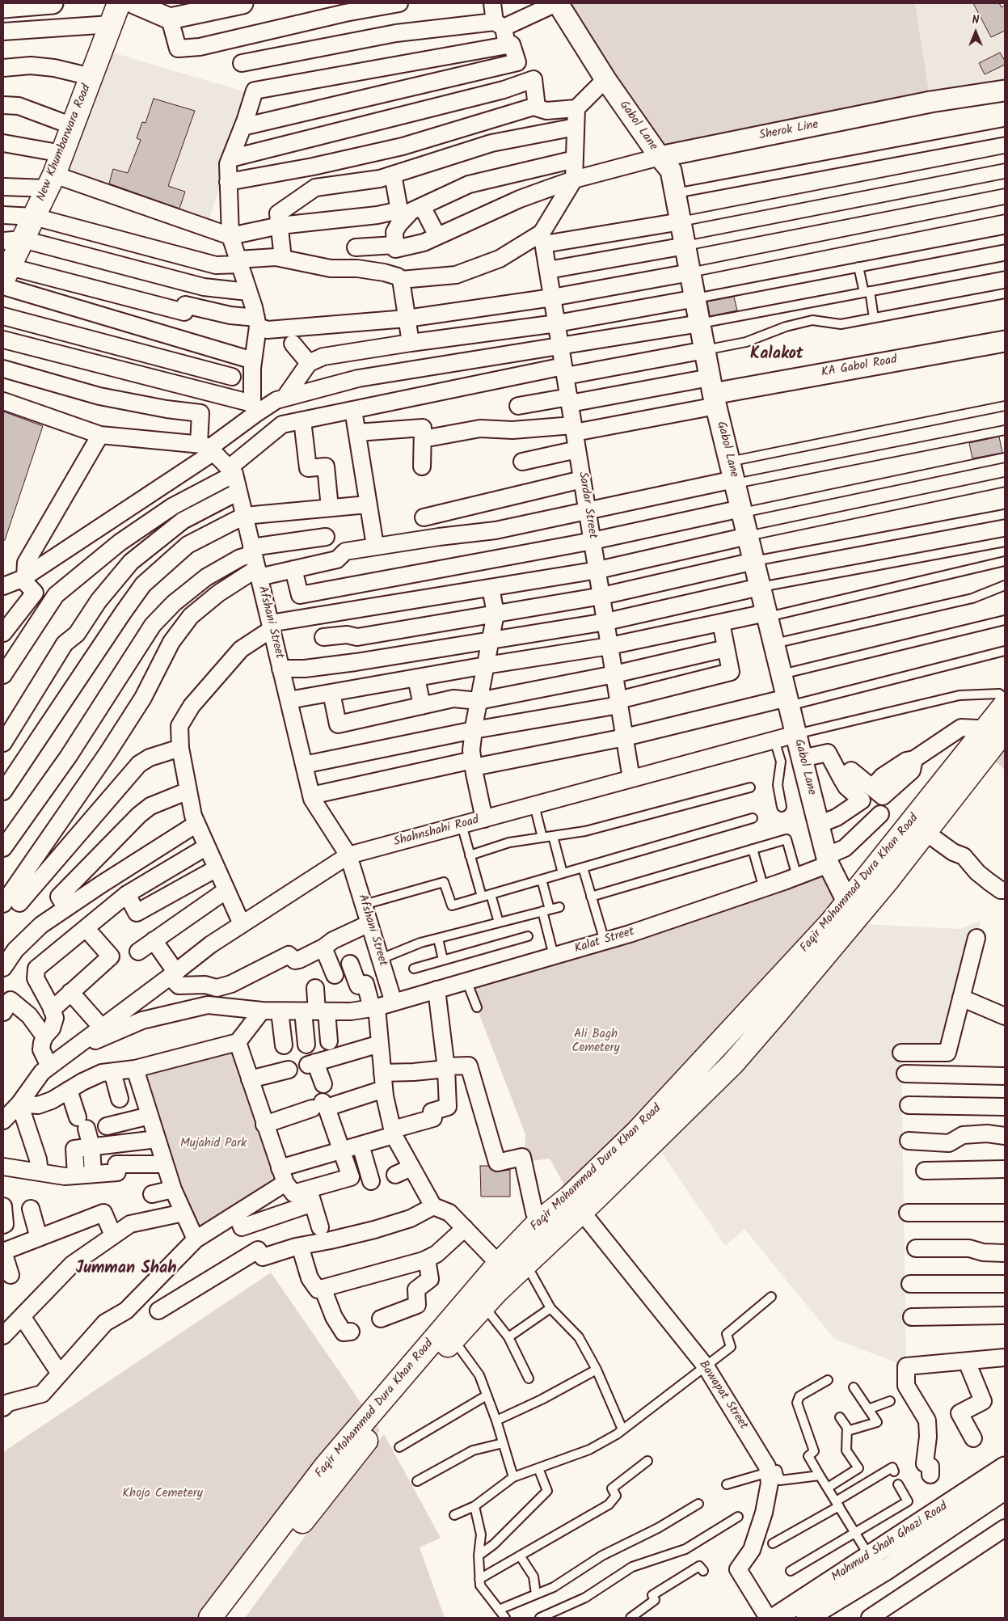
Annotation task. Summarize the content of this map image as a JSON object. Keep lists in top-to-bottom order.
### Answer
{
  "streets": {
    "main road": ["New Khumbarwara Road", "Faqir Mohammad Dura Khan Road"],
    "street": [
      "Gabol Lane",
      "Sherok Line",
      "KA Gabol Road",
      "Sardar Street",
      "Afshani Street",
      "Shahnshahi Road",
      "Kalat Street",
      "Bawapat Street",
      "Mahmud Shah Ghazi Road"
    ]
  },
  "crossings": [
    ["Gabol Lane", "Sherok Line"],
    ["Gabol Lane", "KA Gabol Road"],
    ["Gabol Lane", "Shahnshahi Road"],
    ["Gabol Lane", "Faqir Mohammad Dura Khan Road"],
    ["Gabol Lane", "Kalat Street"],
    ["Sardar Street", "Shahnshahi Road"],
    ["Afshani Street", "Shahnshahi Road"],
    ["Afshani Street", "Kalat Street"],
    ["Shahnshahi Road", "Kalat Street"],
    ["Faqir Mohammad Dura Khan Road", "Bawapat Street"]
  ],
  "districts": ["Kalakot", "Jumman Shah"],
  "parks": ["Ali Bagh Cemetery", "Mujahid Park", "Khoja Cemetery"],
  "north": "top"
}
